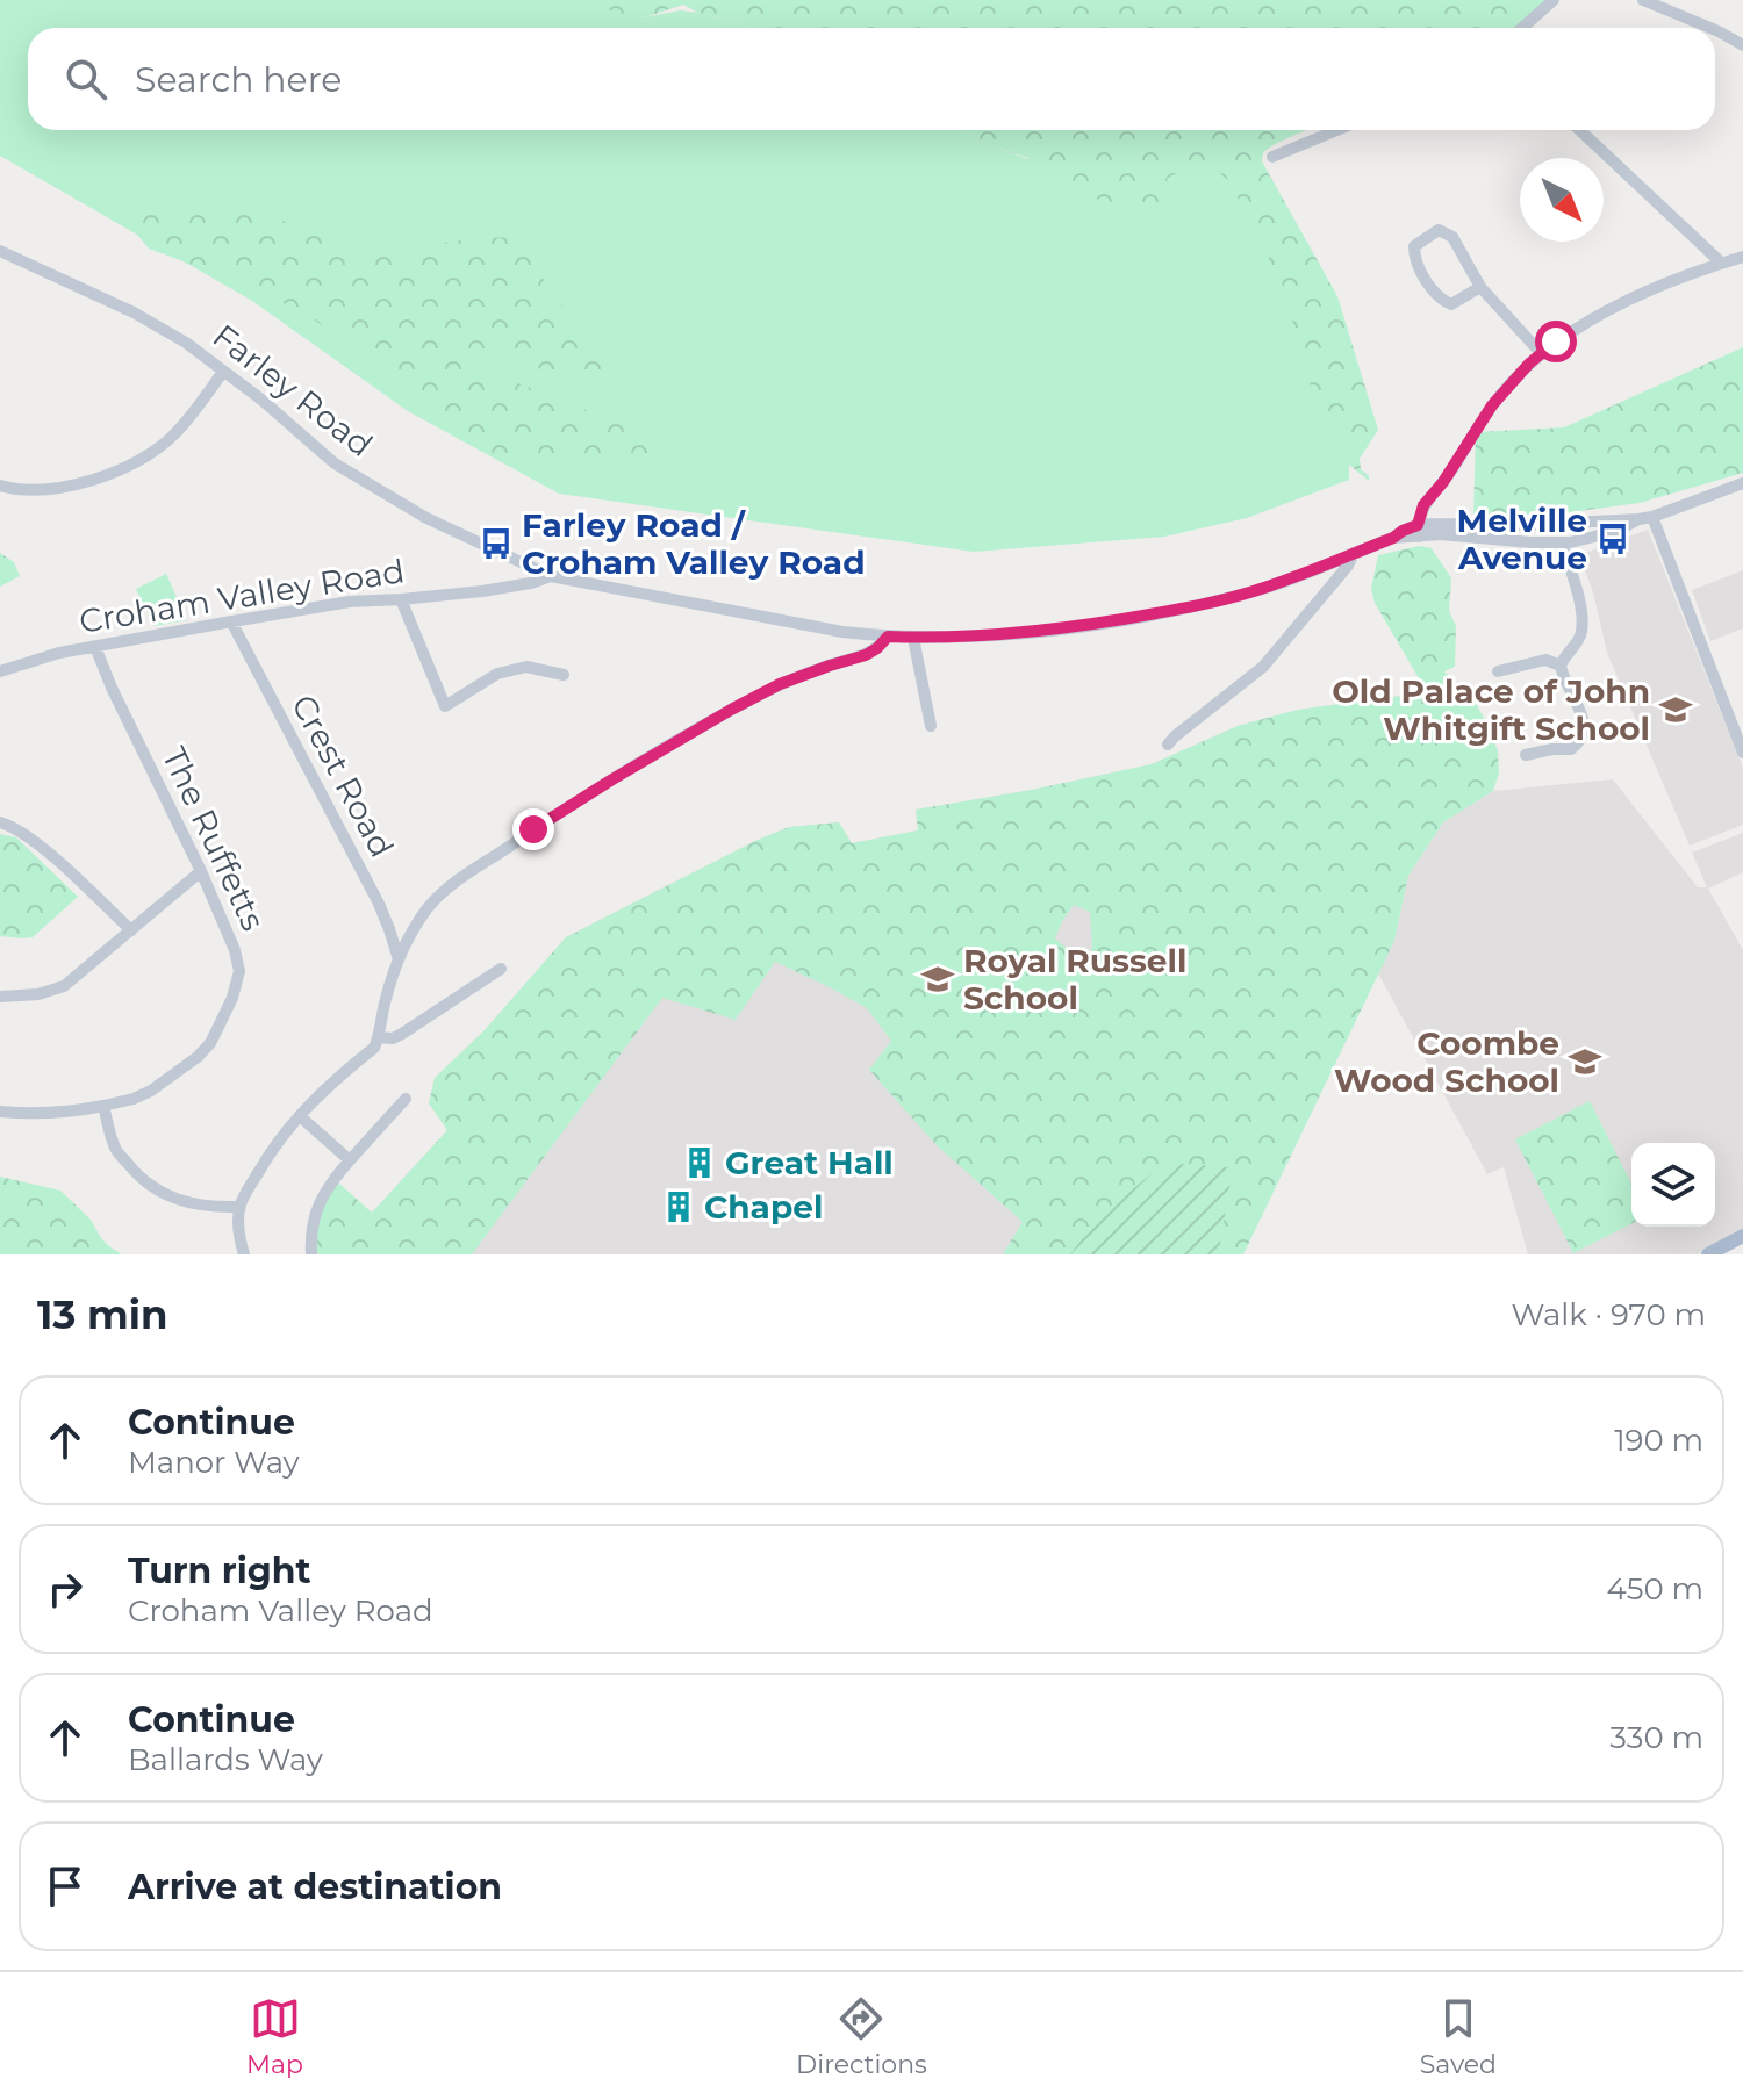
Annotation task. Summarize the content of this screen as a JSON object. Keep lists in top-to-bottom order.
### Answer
{
  "streets": {
    "street": [
      "Farley Road",
      "Croham Valley Road",
      "Crest Road",
      "The Ruffetts"
    ]
  },
  "crossings": [
    ["Farley Road", "Croham Valley Road"],
    ["Croham Valley Road", "Crest Road"],
    ["Croham Valley Road", "The Ruffetts"]
  ],
  "places": {
    "bus stop": ["Melville Avenue", "Farley Road / Croham Valley Road"],
    "school or university": ["Old Palace of John Whitgift School", "Royal Russell School", "Coombe Wood School"],
    "building": ["Great Hall", "Chapel"]
  },
  "north": "bottom right",
  "page": {
    "search": "Search here",
    "heading": ["13 min", "Walk · 970 m"],
    "list": [
      ["Continue", "Manor Way", "190 m"],
      ["Turn right", "Croham Valley Road", "450 m"],
      ["Continue", "Ballards Way", "330 m"],
      "Arrive at destination"
    ],
    "nav": ["Map", "Directions", "Saved"]
  }
}
